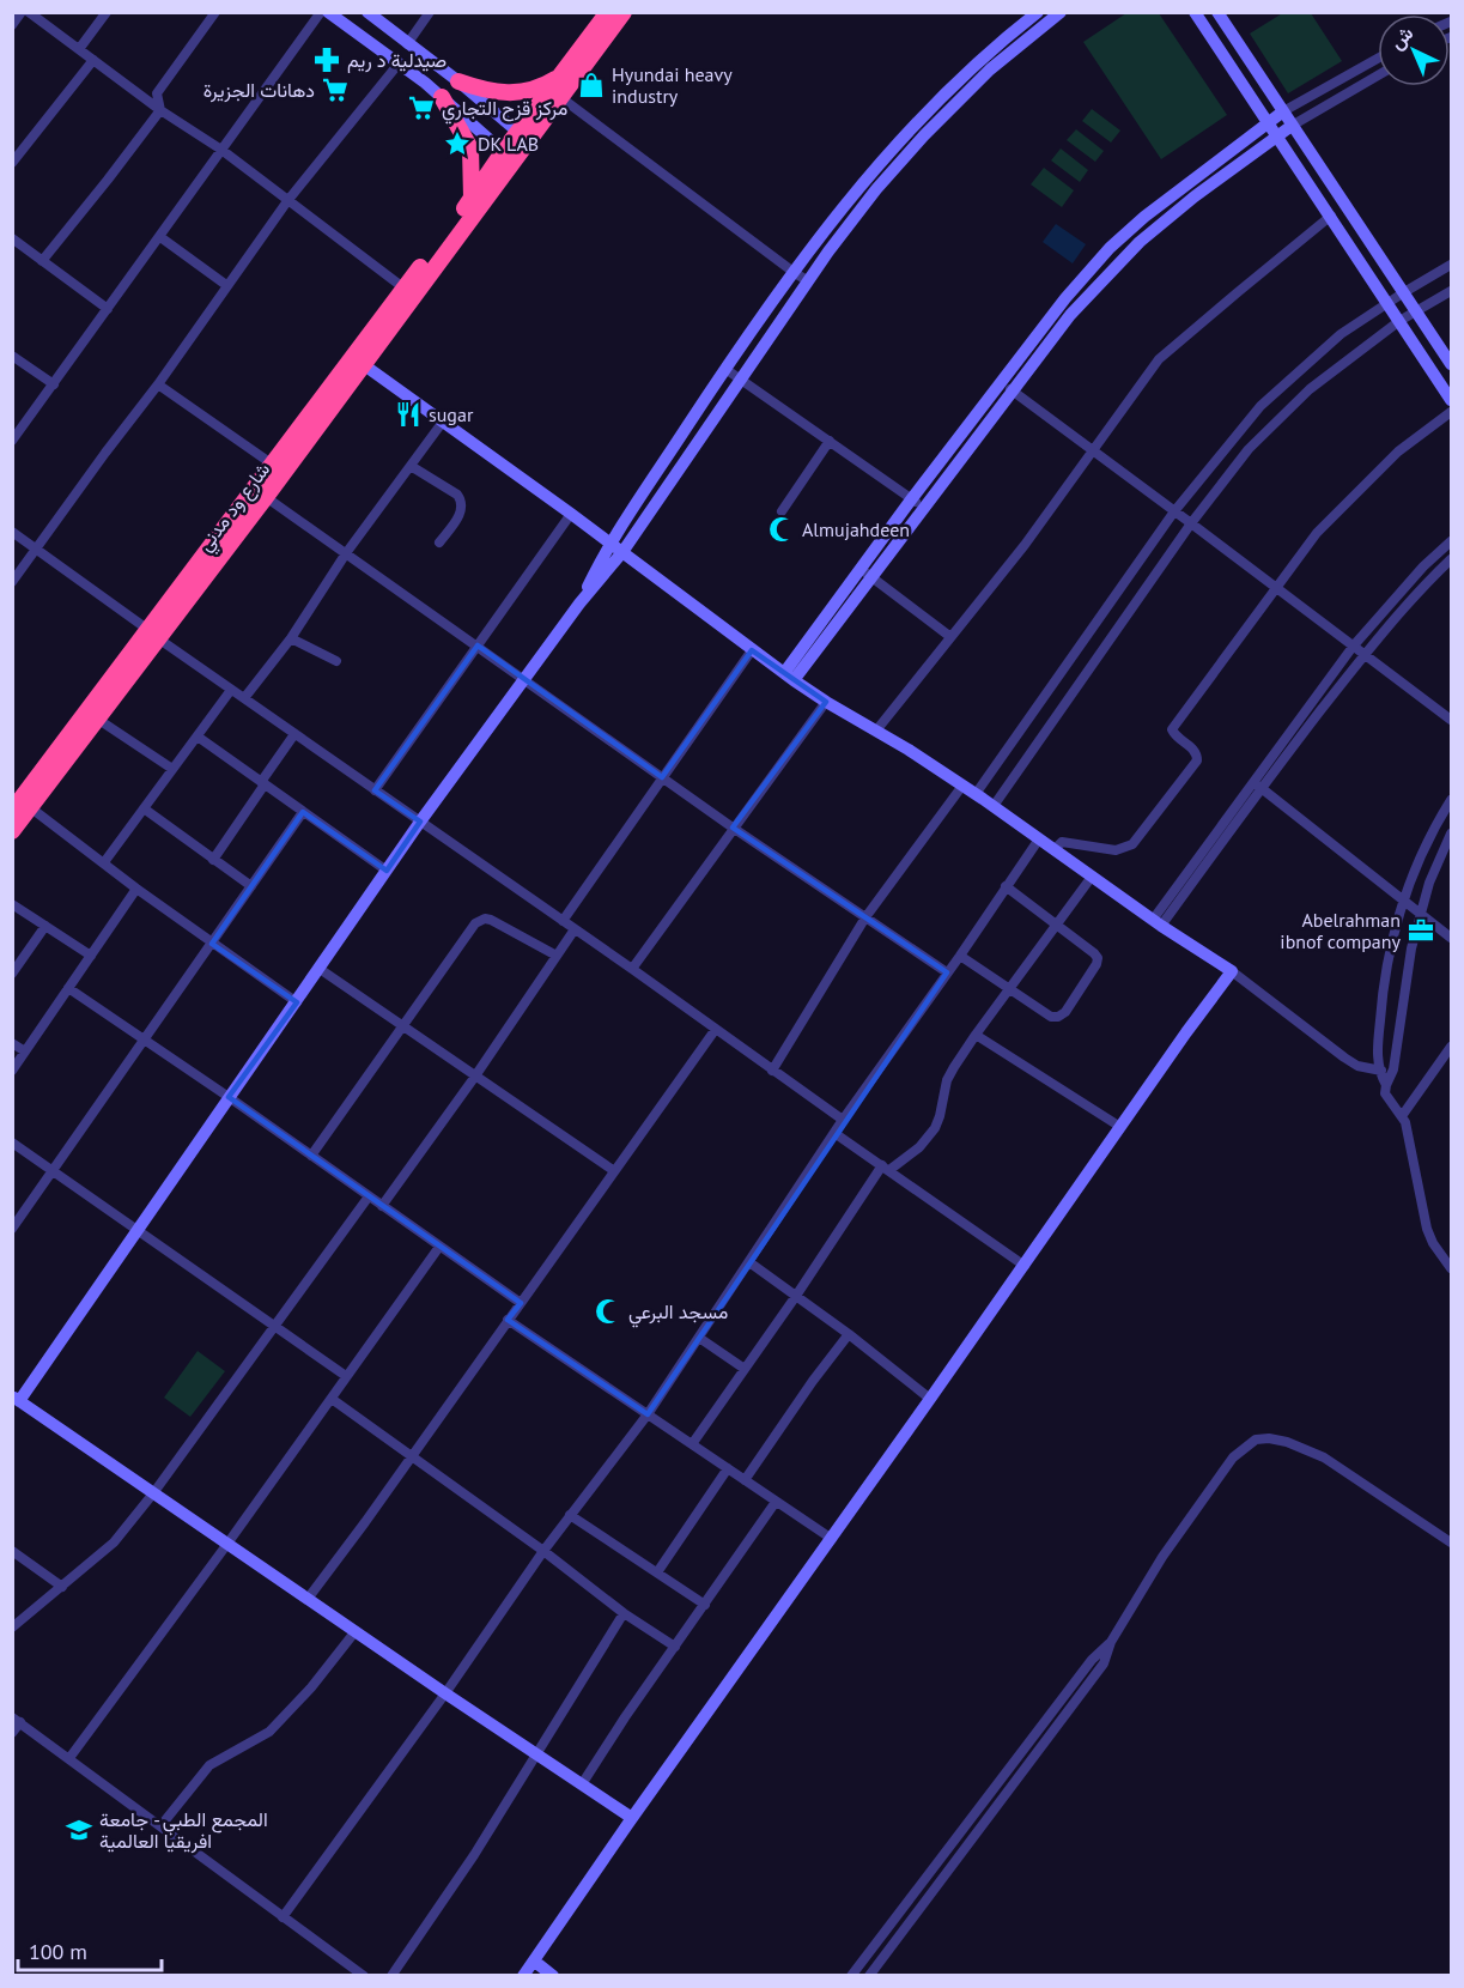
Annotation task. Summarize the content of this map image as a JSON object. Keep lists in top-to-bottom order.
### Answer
{
  "streets": {
    "highway": ["شارع ود مدني"]
  },
  "places": {
    "pharmacy": ["صيدلية د ريم"],
    "shop": ["Hyundai heavy industry"],
    "supermarket": ["دهانات الجزيرة", "مركز قزح التجاري"],
    "place": ["DK LAB"],
    "restaurant": ["sugar"],
    "mosque": ["Almujahdeen", "مسجد البرعي"],
    "office": ["Abelrahman ibnof company"],
    "school or university": ["المجمع الطبي - جامعة افريقيا العالمية"]
  },
  "scale_bar": "100 m",
  "north": "top left"
}
